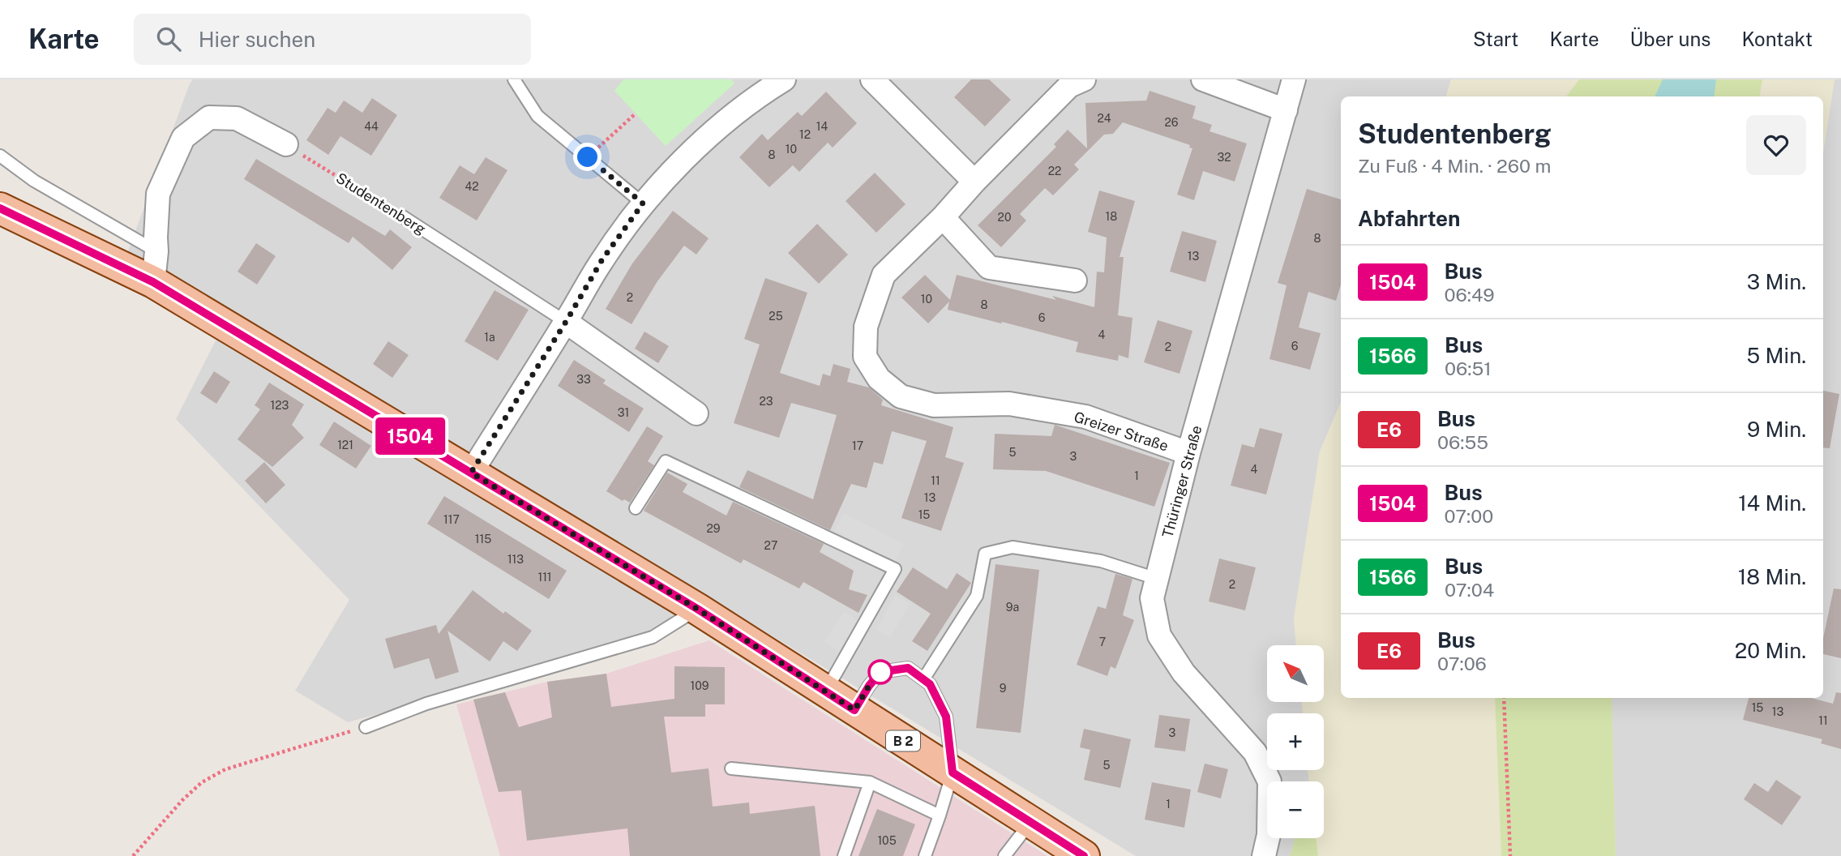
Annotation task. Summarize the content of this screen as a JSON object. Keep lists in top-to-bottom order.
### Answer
{
  "streets": {
    "main road": ["B 2"],
    "street": ["Studentenberg", "Greizer Straße", "Thüringer Straße"]
  },
  "crossings": [
    ["Greizer Straße", "Thüringer Straße"]
  ],
  "lines": ["bus line 1504"],
  "house_numbers": [
    "24",
    "26",
    "44",
    "14",
    "12",
    "10",
    "8",
    "32",
    "22",
    "42",
    "18",
    "20",
    "8",
    "13",
    "2",
    "10",
    "8",
    "25",
    "6",
    "4",
    "1a",
    "6",
    "2",
    "33",
    "23",
    "123",
    "31",
    "121",
    "17",
    "5",
    "3",
    "4",
    "1",
    "11",
    "13",
    "15",
    "117",
    "29",
    "115",
    "27",
    "113",
    "111",
    "2",
    "9a",
    "7",
    "109",
    "9",
    "15",
    "13",
    "11",
    "3",
    "5",
    "1",
    "105"
  ],
  "north": "top left",
  "page": {
    "header": "Karte",
    "search": "Hier suchen",
    "nav": [
      "Start",
      "Karte",
      "Über uns",
      "Kontakt"
    ],
    "on_map": "1504",
    "heading": [
      ["Studentenberg", "Zu Fuß · 4 Min. · 260 m"],
      "Abfahrten"
    ],
    "list": [
      {
        "mark": "1504",
        "name": "Bus",
        "note": "06:49",
        "value": "3 Min."
      },
      {
        "mark": "1566",
        "name": "Bus",
        "note": "06:51",
        "value": "5 Min."
      },
      {
        "mark": "E6",
        "name": "Bus",
        "note": "06:55",
        "value": "9 Min."
      },
      {
        "mark": "1504",
        "name": "Bus",
        "note": "07:00",
        "value": "14 Min."
      },
      {
        "mark": "1566",
        "name": "Bus",
        "note": "07:04",
        "value": "18 Min."
      },
      {
        "mark": "E6",
        "name": "Bus",
        "note": "07:06",
        "value": "20 Min."
      }
    ],
    "map_buttons": ["+", "−"]
  }
}
